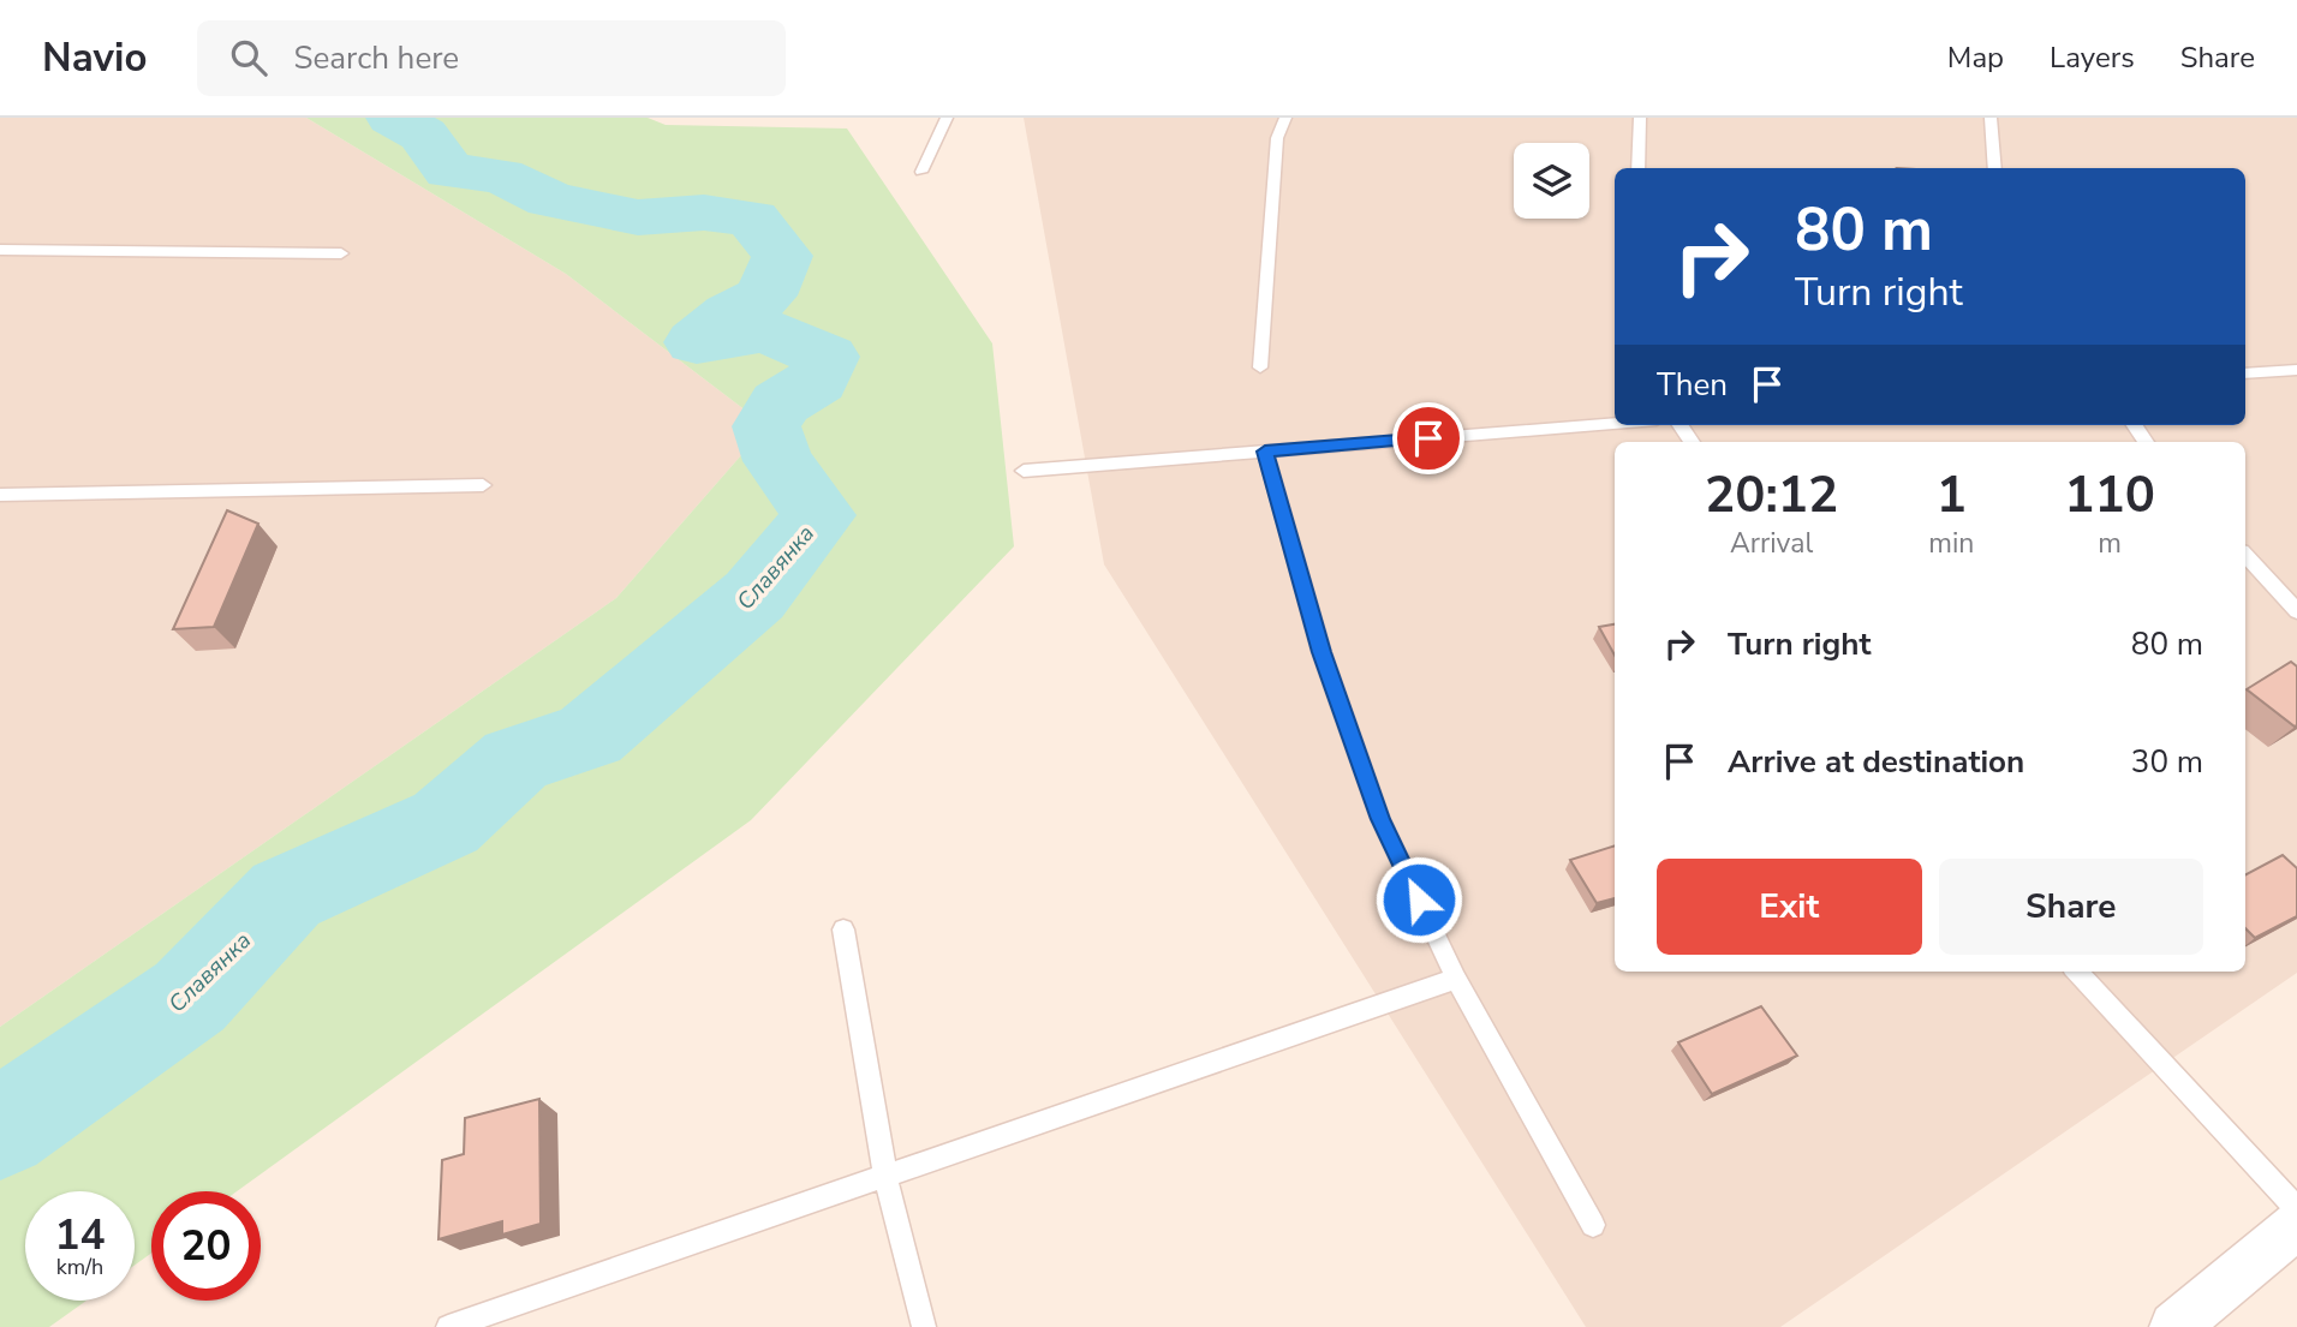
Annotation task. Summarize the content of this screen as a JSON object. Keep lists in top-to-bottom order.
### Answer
{
  "water": ["Славянка"],
  "page": {
    "header": "Navio",
    "search": "Search here",
    "nav": ["Map", "Layers", "Share"],
    "turn": ["80 m", "Turn right"],
    "then": "Then",
    "eta": [
      "20:12",
      "Arrival",
      "1",
      "min",
      "110",
      "m"
    ],
    "list": [
      {
        "name": "Turn right",
        "value": "80 m"
      },
      {
        "name": "Arrive at destination",
        "value": "30 m"
      }
    ],
    "buttons": ["Exit", "Share"],
    "speed": "14 km/h",
    "limit": "20"
  }
}
